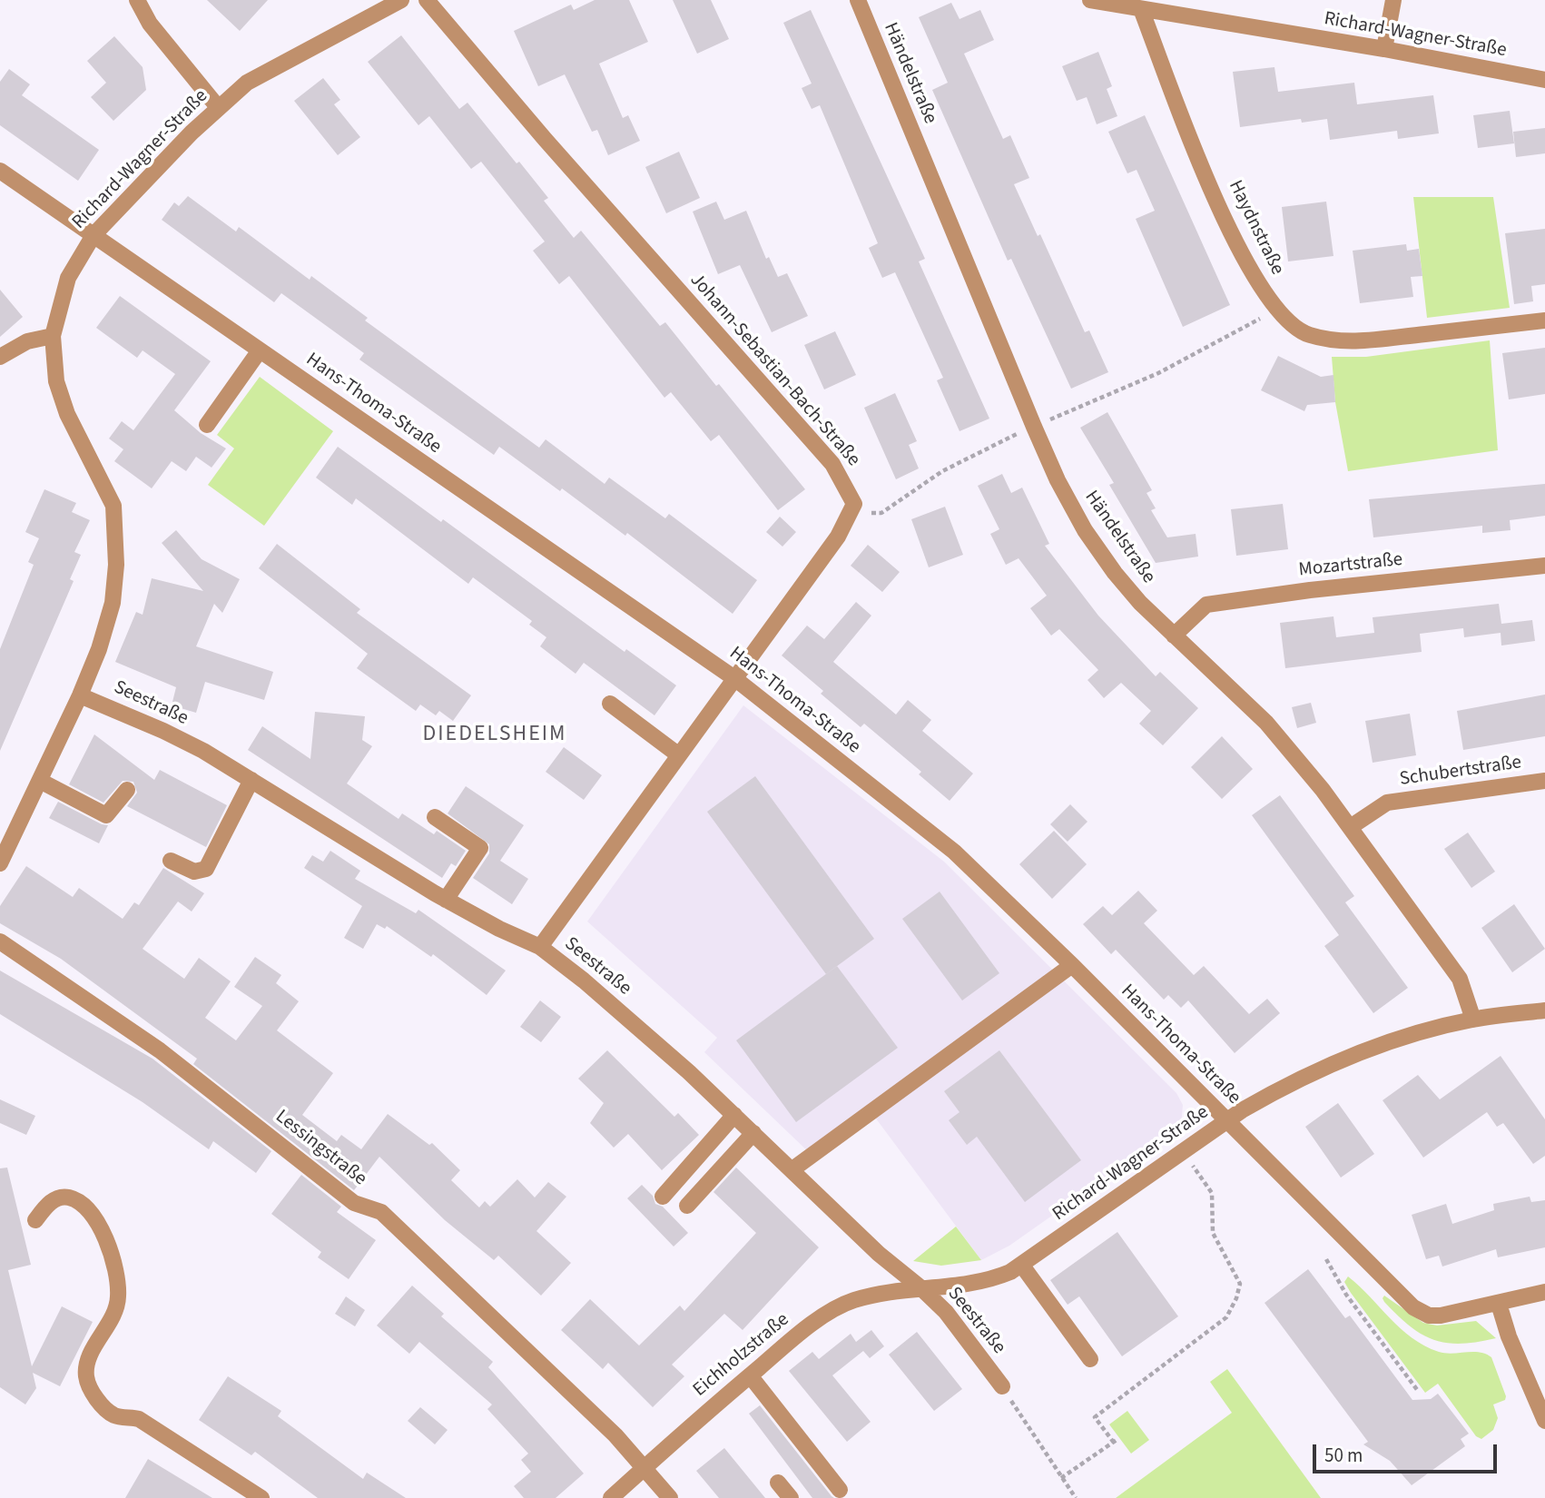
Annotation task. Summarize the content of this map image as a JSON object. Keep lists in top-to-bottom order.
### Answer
{
  "streets": {
    "street": [
      "Richard-Wagner-Straße",
      "Händelstraße",
      "Haydnstraße",
      "Johann-Sebastian-Bach-Straße",
      "Hans-Thoma-Straße",
      "Mozartstraße",
      "Seestraße",
      "Schubertstraße",
      "Lessingstraße",
      "Eichholzstraße"
    ]
  },
  "crossings": [
    ["Richard-Wagner-Straße", "Händelstraße"],
    ["Richard-Wagner-Straße", "Haydnstraße"],
    ["Richard-Wagner-Straße", "Hans-Thoma-Straße"],
    ["Richard-Wagner-Straße", "Seestraße"],
    ["Richard-Wagner-Straße", "Eichholzstraße"],
    ["Händelstraße", "Mozartstraße"],
    ["Händelstraße", "Schubertstraße"],
    ["Seestraße", "Eichholzstraße"],
    ["Lessingstraße", "Eichholzstraße"]
  ],
  "districts": ["DIEDELSHEIM"],
  "scale_bar": "50 m"
}
